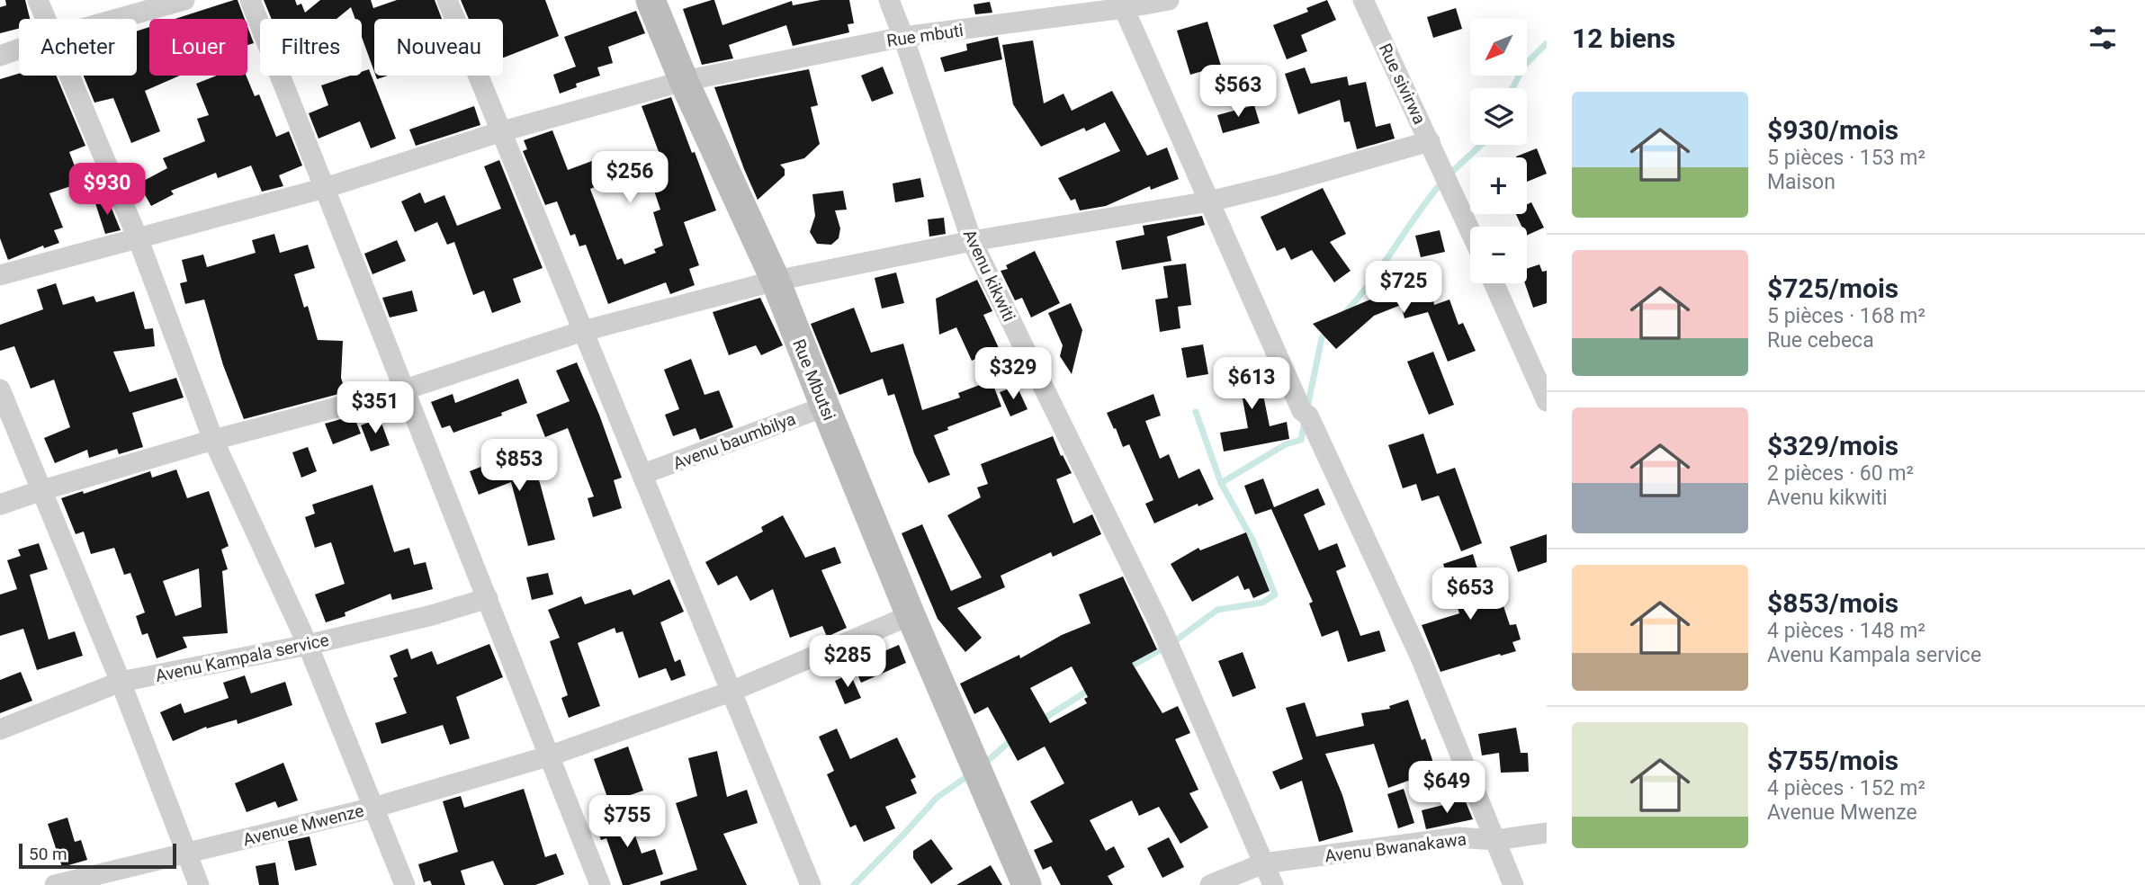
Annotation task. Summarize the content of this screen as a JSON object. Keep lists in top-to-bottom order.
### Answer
{
  "streets": {
    "street": [
      "Rue mbuti",
      "Rue sivirwa",
      "Avenu kikwiti",
      "Rue Mbutsi",
      "Avenu baumbilya",
      "Avenu Kampala service",
      "Avenue Mwenze",
      "Avenu Bwanakawa"
    ]
  },
  "crossings": [
    ["Rue mbuti", "Avenu kikwiti"],
    ["Rue mbuti", "Rue Mbutsi"],
    ["Avenu kikwiti", "Avenu Bwanakawa"],
    ["Rue Mbutsi", "Avenu baumbilya"],
    ["Rue Mbutsi", "Avenue Mwenze"]
  ],
  "scale_bar": "50 m",
  "north": "bottom left",
  "page": {
    "heading": "12 biens",
    "map_buttons": ["+", "−"],
    "chip": [
      "Acheter",
      "Louer",
      "Filtres",
      "Nouveau"
    ],
    "price": [
      "$563",
      "$256",
      "$930",
      "$725",
      "$329",
      "$613",
      "$351",
      "$853",
      "$653",
      "$285",
      "$649",
      "$755"
    ],
    "list": [
      {
        "name": "$930/mois",
        "note": "5 pièces · 153 m² · Maison"
      },
      {
        "name": "$725/mois",
        "note": "5 pièces · 168 m² · Rue cebeca"
      },
      {
        "name": "$329/mois",
        "note": "2 pièces · 60 m² · Avenu kikwiti"
      },
      {
        "name": "$853/mois",
        "note": "4 pièces · 148 m² · Avenu Kampala service"
      },
      {
        "name": "$755/mois",
        "note": "4 pièces · 152 m² · Avenue Mwenze"
      }
    ],
    "scale": "50 m"
  }
}
